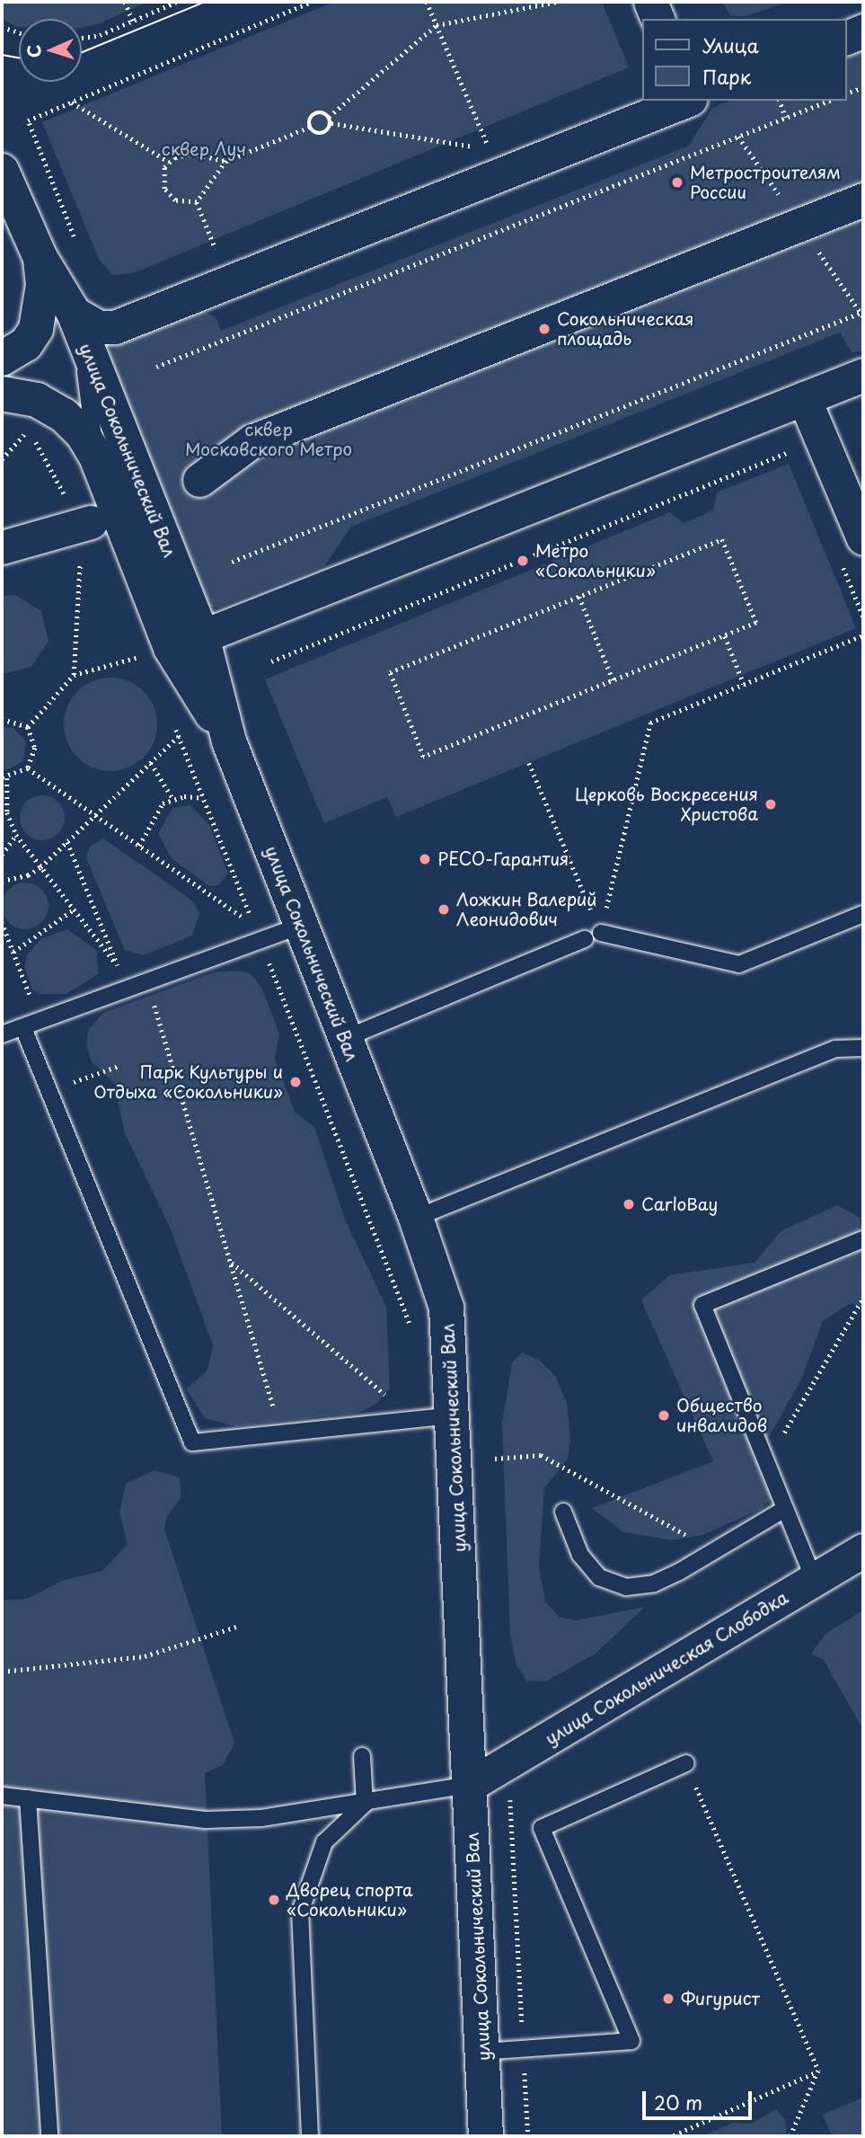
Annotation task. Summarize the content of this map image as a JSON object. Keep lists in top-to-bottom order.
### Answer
{
  "streets": {
    "main road": ["улица Сокольнический Вал"],
    "street": ["улица Сокольническая Слободка"]
  },
  "crossings": [
    ["улица Сокольнический Вал", "улица Сокольническая Слободка"]
  ],
  "parks": ["сквер Луч", "сквер Московского Метро"],
  "places": [
    "Метростроителям России",
    "Сокольническая площадь",
    "Метро «Сокольники»",
    "Церковь Воскресения Христова",
    "РЕСО-Гарантия",
    "Ложкин Валерий Леонидович",
    "Парк Культуры и Отдыха «Сокольники»",
    "CarloBay",
    "Общество инвалидов",
    "Дворец спорта «Сокольники»",
    "Фигурист"
  ],
  "legend": ["Улица", "Парк"],
  "scale_bar": "20 m",
  "north": "left"
}
